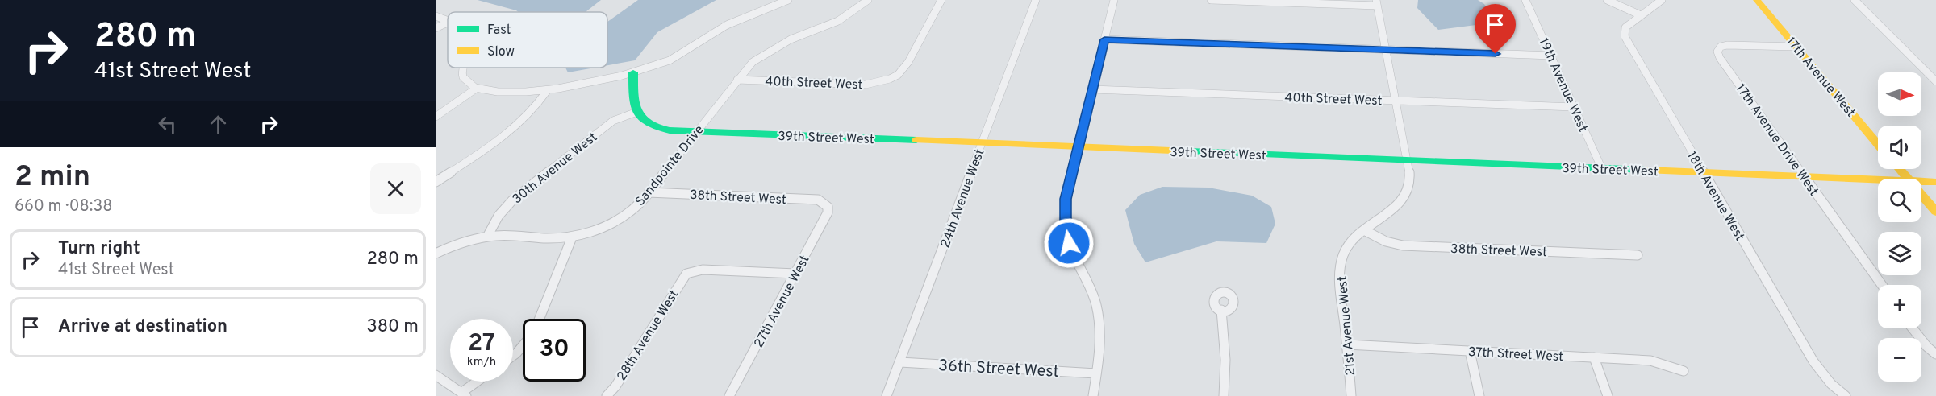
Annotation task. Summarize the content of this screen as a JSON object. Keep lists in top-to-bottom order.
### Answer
{
  "streets": {
    "street": [
      "17th Avenue West",
      "40th Street West",
      "19th Avenue West",
      "39th Street West",
      "17th Avenue Drive West",
      "Sandpointe Drive",
      "30th Avenue West",
      "18th Avenue West",
      "38th Street West",
      "24th Avenue West",
      "27th Avenue West",
      "21st Avenue West",
      "28th Avenue West",
      "37th Street West",
      "36th Street West"
    ]
  },
  "crossings": [
    ["17th Avenue West", "17th Avenue Drive West"],
    ["40th Street West", "19th Avenue West"],
    ["40th Street West", "Sandpointe Drive"],
    ["40th Street West", "21st Avenue West"],
    ["19th Avenue West", "39th Street West"],
    ["39th Street West", "17th Avenue Drive West"],
    ["39th Street West", "Sandpointe Drive"],
    ["39th Street West", "30th Avenue West"],
    ["39th Street West", "18th Avenue West"],
    ["39th Street West", "24th Avenue West"],
    ["39th Street West", "21st Avenue West"],
    ["Sandpointe Drive", "30th Avenue West"],
    ["Sandpointe Drive", "38th Street West"],
    ["38th Street West", "27th Avenue West"],
    ["38th Street West", "21st Avenue West"],
    ["24th Avenue West", "36th Street West"],
    ["27th Avenue West", "28th Avenue West"],
    ["21st Avenue West", "37th Street West"]
  ],
  "legend": ["Fast", "Slow"],
  "north": "right",
  "page": {
    "turn": ["280 m", "41st Street West"],
    "map_buttons": ["+", "−"],
    "heading": ["2 min", "660 m · 08:38"],
    "list": [
      {
        "name": "Turn right",
        "note": "41st Street West",
        "value": "280 m"
      },
      {
        "name": "Arrive at destination",
        "value": "380 m"
      }
    ],
    "speed": "27 km/h",
    "limit": "30"
  }
}
